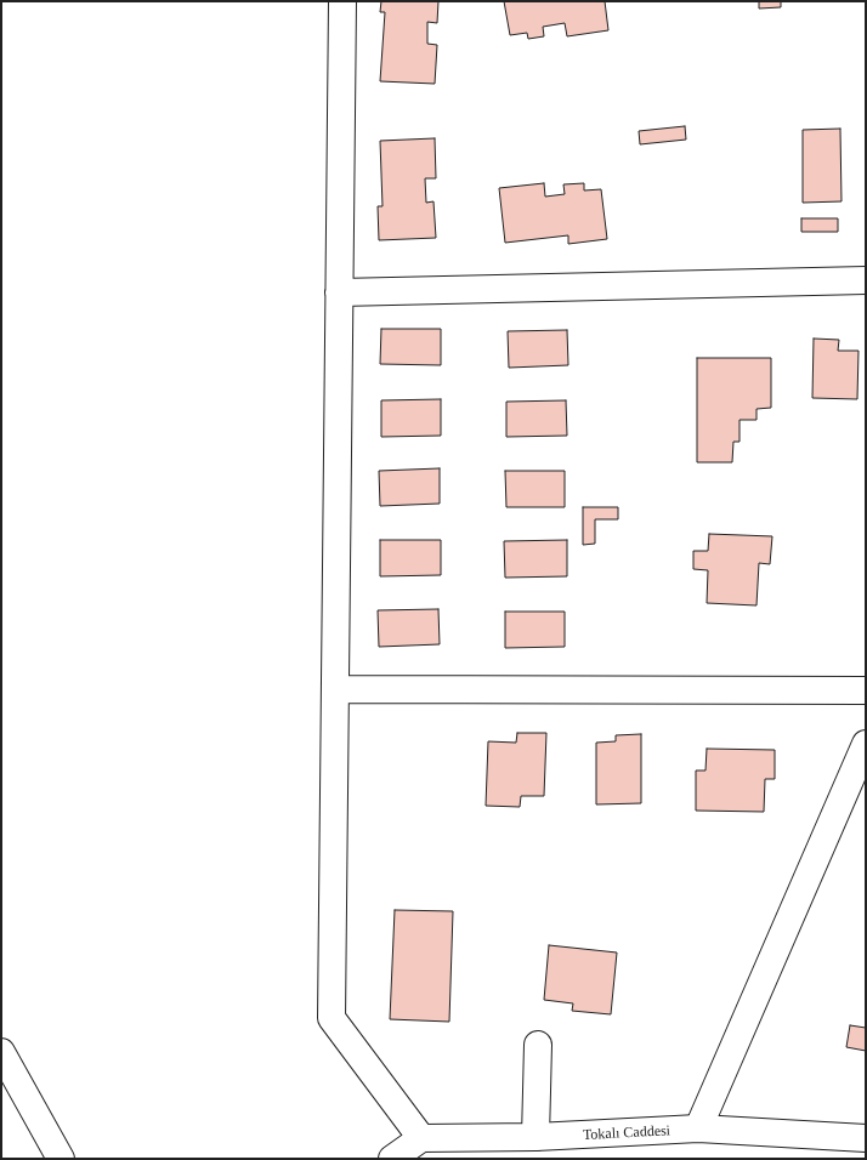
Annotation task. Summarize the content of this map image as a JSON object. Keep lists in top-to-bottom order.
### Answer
{
  "streets": {
    "street": ["Tokalı Caddesi"]
  }
}
